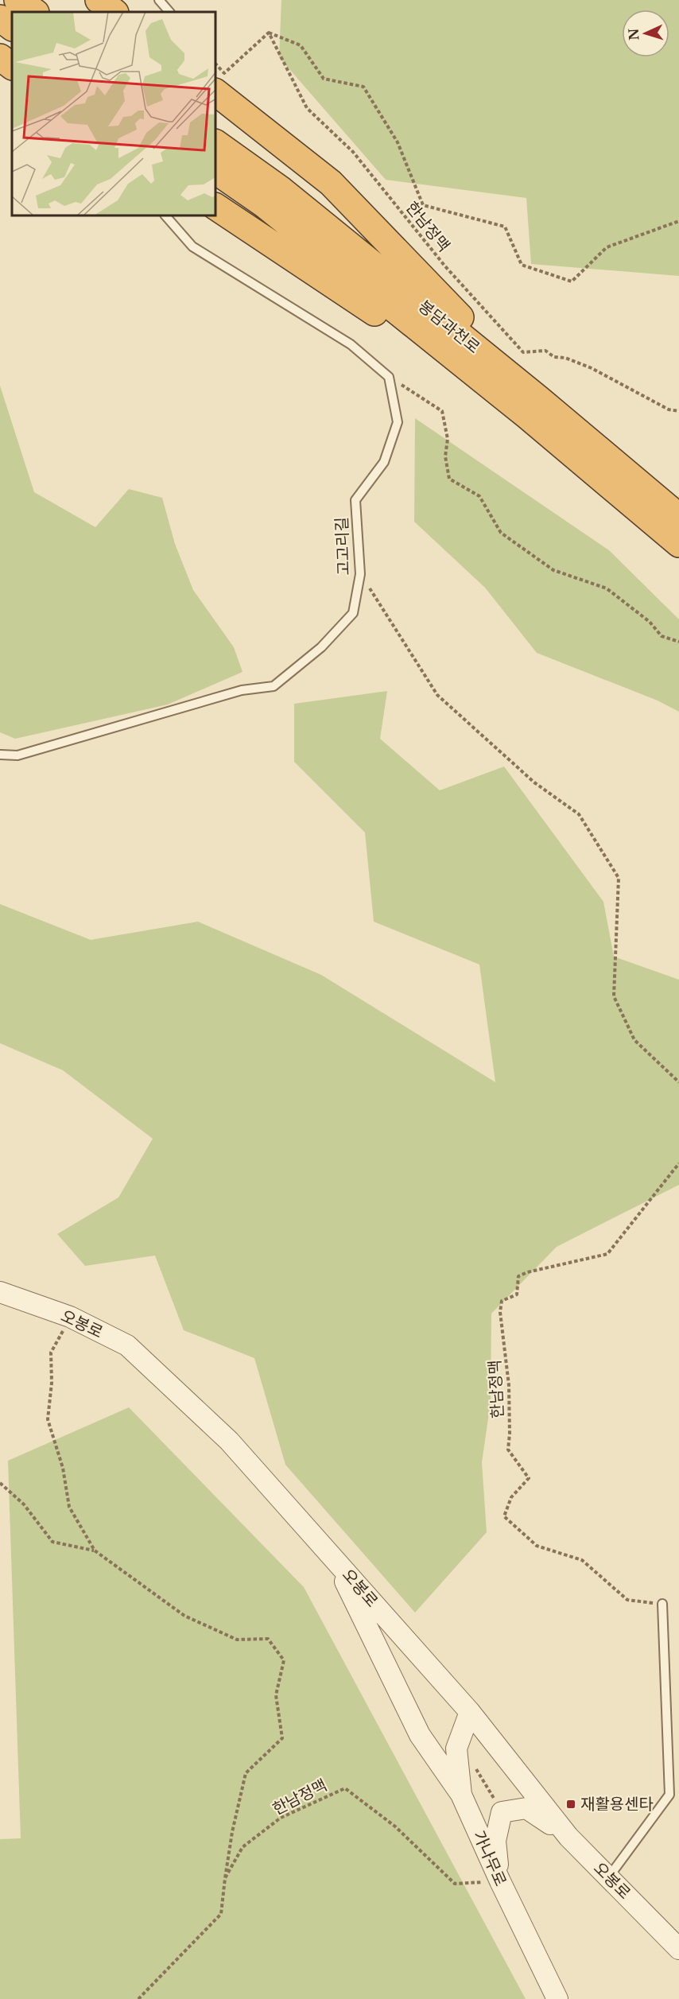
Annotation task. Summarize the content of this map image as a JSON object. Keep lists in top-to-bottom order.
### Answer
{
  "streets": {
    "highway": ["봉담과천로"],
    "street": ["오봉로", "가나무로"],
    "lane": ["고고리길"],
    "path": ["한남정맥"]
  },
  "crossings": [
    ["한남정맥", "가나무로"],
    ["오봉로", "가나무로"]
  ],
  "places": {
    "transit": ["재활용센타"]
  },
  "north": "left"
}
